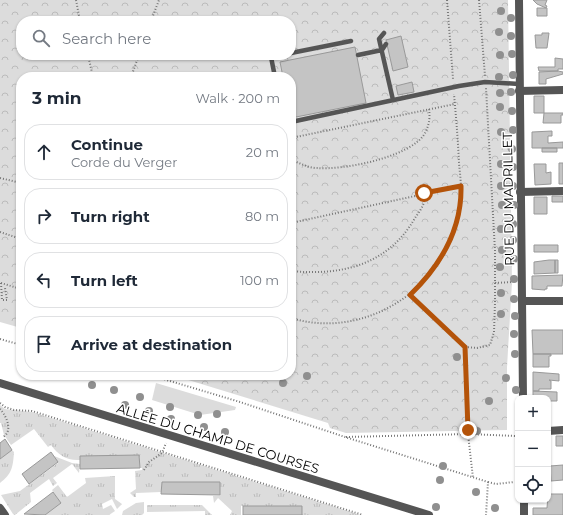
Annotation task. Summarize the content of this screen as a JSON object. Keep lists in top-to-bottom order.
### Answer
{
  "streets": {
    "street": ["RUE DU MADRILLET", "ALLÉE DU CHAMP DE COURSES"]
  },
  "page": {
    "search": "Search here",
    "heading": ["3 min", "Walk · 200 m"],
    "list": [
      ["Continue", "Corde du Verger", "20 m"],
      ["Turn right", "80 m"],
      ["Turn left", "100 m"],
      "Arrive at destination"
    ],
    "map_buttons": ["+", "−"]
  }
}
